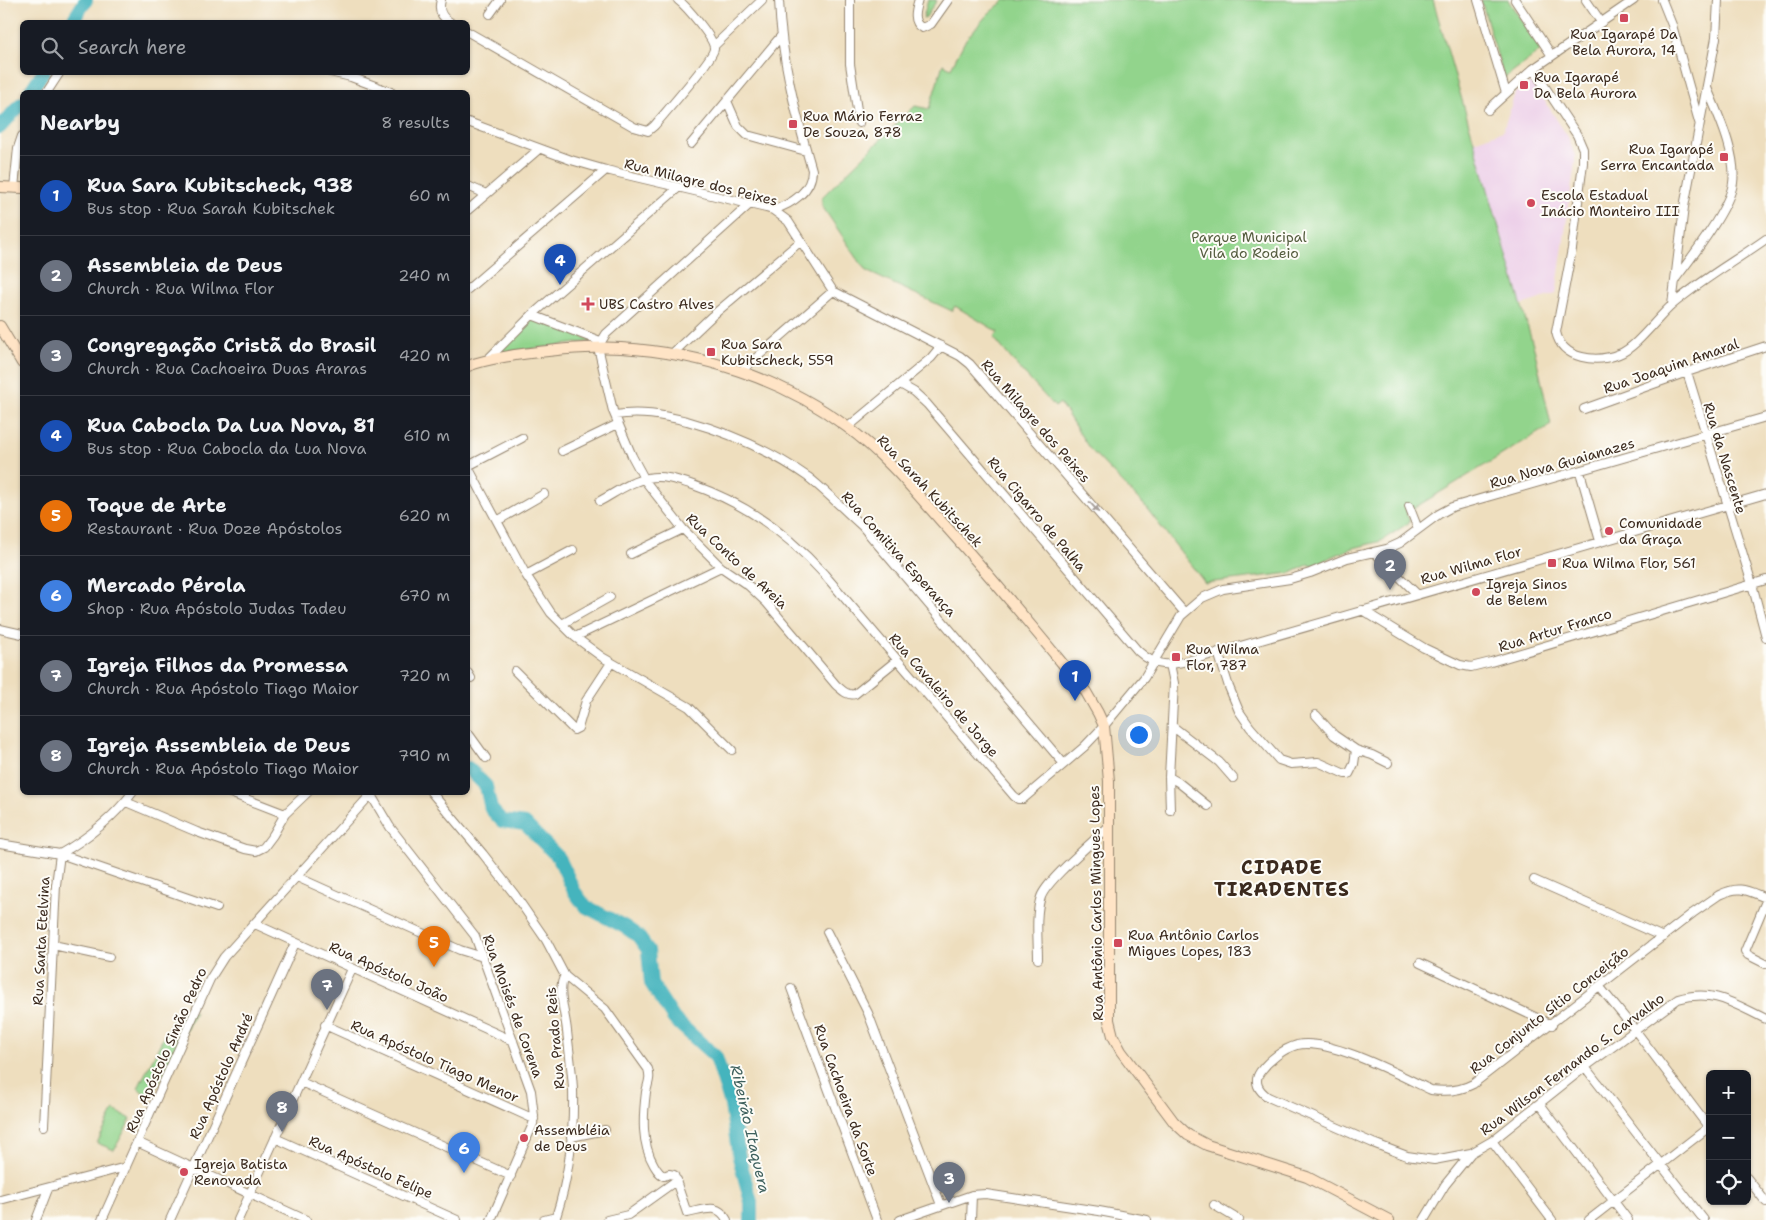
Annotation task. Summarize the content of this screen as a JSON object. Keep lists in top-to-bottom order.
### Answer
{
  "streets": {
    "street": [
      "Rua Milagre dos Peixes",
      "Rua Joaquim Amaral",
      "Rua da Nascente",
      "Rua Nova Guaianazes",
      "Rua Sarah Kubitschek",
      "Rua Cigarro de Palha",
      "Rua Comitiva Esperança",
      "Rua Conto de Areia",
      "Rua Wilma Flor",
      "Rua Artur Franco",
      "Rua Cavaleiro de Jorge",
      "Rua Antônio Carlos Mingues Lopes",
      "Rua Santa Etelvina",
      "Rua Apóstolo João",
      "Rua Moisés de Corena",
      "Rua Conjunto Sítio Conceição",
      "Rua Prado Reis",
      "Rua Apóstolo Simão Pedro",
      "Rua Apóstolo Tiago Menor",
      "Rua Wilson Fernando S. Carvalho",
      "Rua Apóstolo André",
      "Rua Cachoeira da Sorte",
      "Rua Apóstolo Felipe"
    ]
  },
  "crossings": [
    ["Rua Milagre dos Peixes", "Rua Nova Guaianazes"],
    ["Rua Milagre dos Peixes", "Rua Cavaleiro de Jorge"],
    ["Rua Joaquim Amaral", "Rua da Nascente"],
    ["Rua da Nascente", "Rua Nova Guaianazes"],
    ["Rua da Nascente", "Rua Wilma Flor"],
    ["Rua da Nascente", "Rua Artur Franco"],
    ["Rua Nova Guaianazes", "Rua Cavaleiro de Jorge"],
    ["Rua Sarah Kubitschek", "Rua Conto de Areia"],
    ["Rua Sarah Kubitschek", "Rua Cavaleiro de Jorge"],
    ["Rua Sarah Kubitschek", "Rua Antônio Carlos Mingues Lopes"],
    ["Rua Cigarro de Palha", "Rua Wilma Flor"],
    ["Rua Cigarro de Palha", "Rua Cavaleiro de Jorge"],
    ["Rua Comitiva Esperança", "Rua Conto de Areia"],
    ["Rua Comitiva Esperança", "Rua Cavaleiro de Jorge"],
    ["Rua Conto de Areia", "Rua Cavaleiro de Jorge"],
    ["Rua Wilma Flor", "Rua Artur Franco"],
    ["Rua Wilma Flor", "Rua Cavaleiro de Jorge"],
    ["Rua Cavaleiro de Jorge", "Rua Antônio Carlos Mingues Lopes"],
    ["Rua Apóstolo João", "Rua Moisés de Corena"],
    ["Rua Apóstolo João", "Rua Apóstolo Simão Pedro"],
    ["Rua Apóstolo João", "Rua Apóstolo André"],
    ["Rua Moisés de Corena", "Rua Apóstolo Tiago Menor"],
    ["Rua Conjunto Sítio Conceição", "Rua Wilson Fernando S. Carvalho"]
  ],
  "one_way": ["Rua Milagre dos Peixes"],
  "districts": ["CIDADE TIRADENTES"],
  "water": ["Ribeirão Itaquera"],
  "parks": ["Parque Municipal Vila do Rodeio"],
  "places": {
    "transit": [
      "Rua Igarapé Da Bela Aurora, 14",
      "Rua Igarapé Da Bela Aurora",
      "Rua Mário Ferraz De Souza, 878",
      "Rua Igarapé Serra Encantada",
      "Rua Sara Kubitscheck, 559",
      "Rua Wilma Flor, 561",
      "Rua Wilma Flor, 787",
      "Rua Antônio Carlos Migues Lopes, 183"
    ],
    "other": [
      "Escola Estadual Inácio Monteiro III",
      "Comunidade da Graça",
      "Igreja Sinos de Belem",
      "Assembléia de Deus",
      "Igreja Batista Renovada"
    ],
    "health": ["UBS Castro Alves"]
  },
  "page": {
    "search": "Search here",
    "heading": ["Nearby", "8 results"],
    "list": [
      {
        "mark": "1",
        "name": "Rua Sara Kubitscheck, 938",
        "note": "Bus stop · Rua Sarah Kubitschek",
        "value": "60 m"
      },
      {
        "mark": "2",
        "name": "Assembleia de Deus",
        "note": "Church · Rua Wilma Flor",
        "value": "240 m"
      },
      {
        "mark": "3",
        "name": "Congregação Cristã do Brasil",
        "note": "Church · Rua Cachoeira Duas Araras",
        "value": "420 m"
      },
      {
        "mark": "4",
        "name": "Rua Cabocla Da Lua Nova, 81",
        "note": "Bus stop · Rua Cabocla da Lua Nova",
        "value": "610 m"
      },
      {
        "mark": "5",
        "name": "Toque de Arte",
        "note": "Restaurant · Rua Doze Apóstolos",
        "value": "620 m"
      },
      {
        "mark": "6",
        "name": "Mercado Pérola",
        "note": "Shop · Rua Apóstolo Judas Tadeu",
        "value": "670 m"
      },
      {
        "mark": "7",
        "name": "Igreja Filhos da Promessa",
        "note": "Church · Rua Apóstolo Tiago Maior",
        "value": "720 m"
      },
      {
        "mark": "8",
        "name": "Igreja Assembleia de Deus",
        "note": "Church · Rua Apóstolo Tiago Maior",
        "value": "790 m"
      }
    ],
    "pins": [
      "4",
      "2",
      "1",
      "5",
      "7",
      "8",
      "6",
      "3"
    ],
    "map_buttons": ["+", "−"]
  }
}
